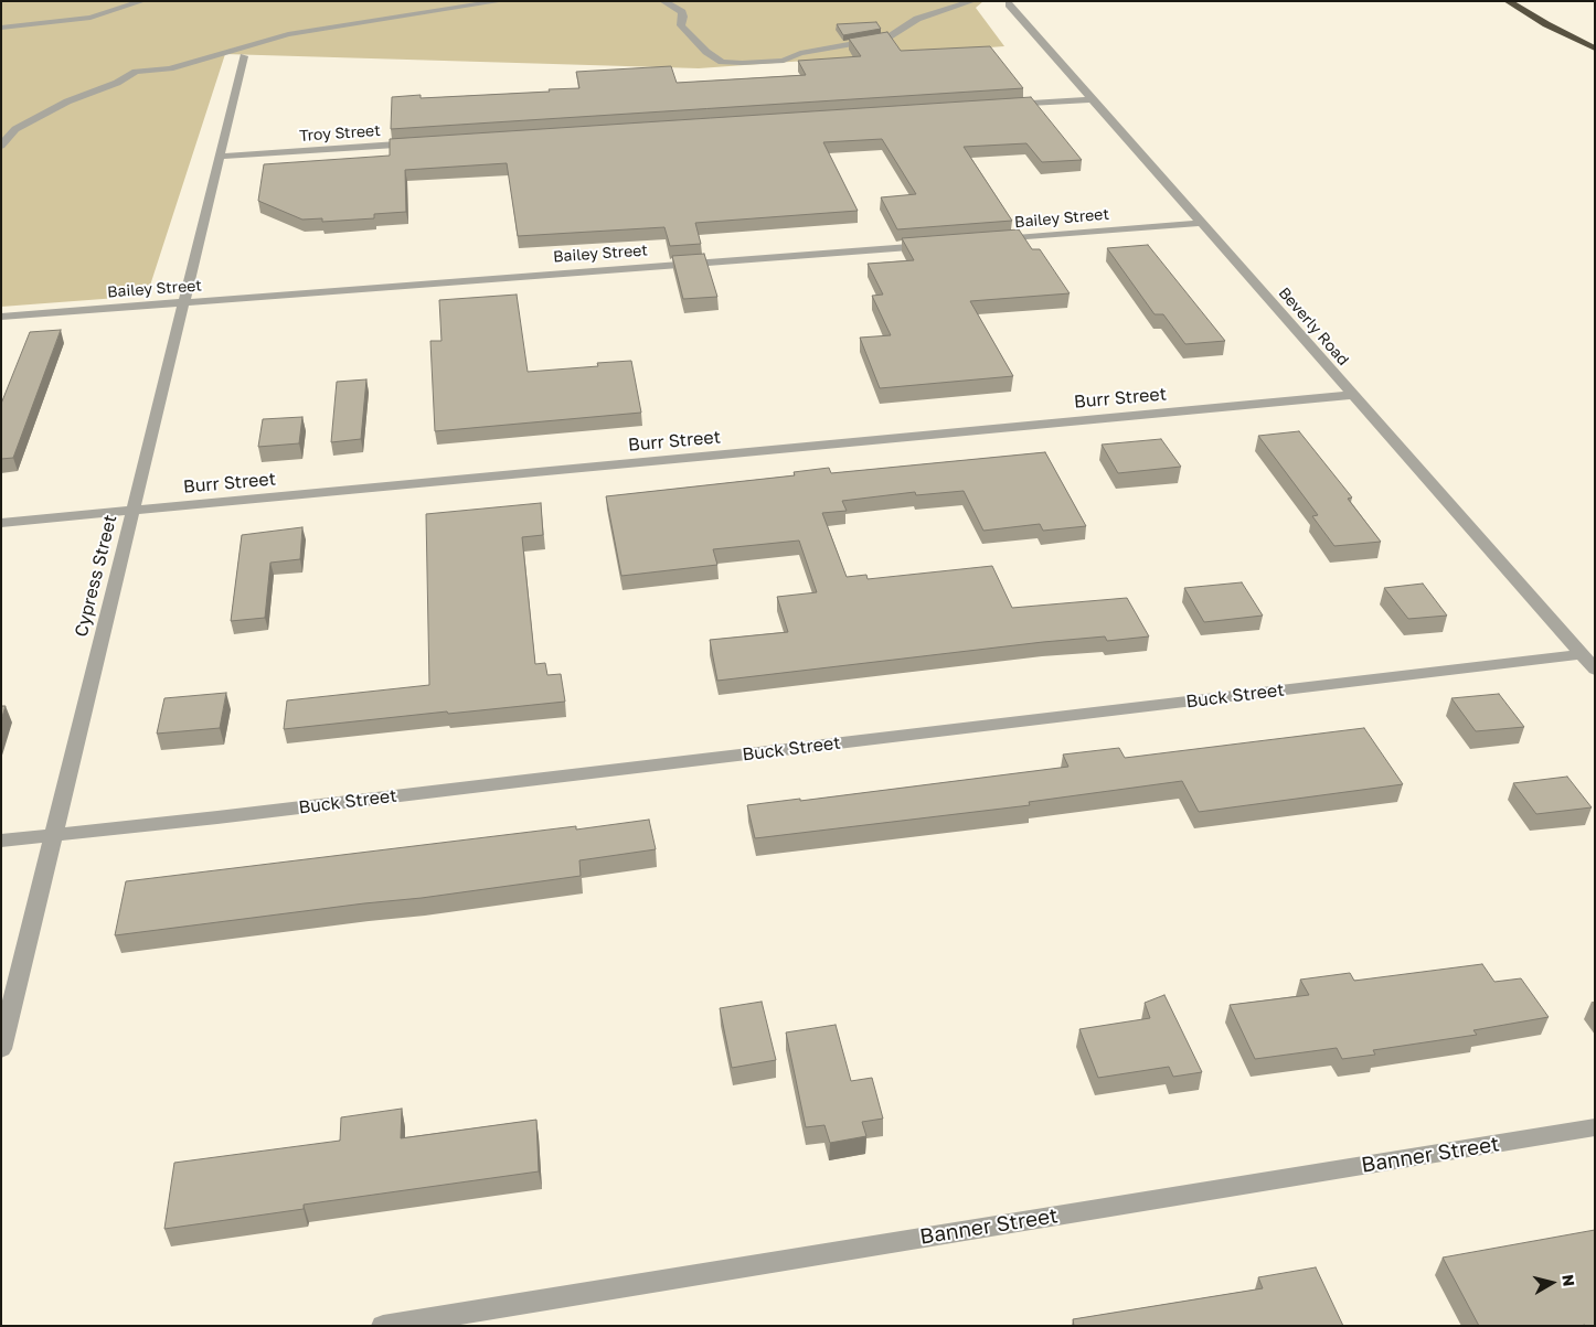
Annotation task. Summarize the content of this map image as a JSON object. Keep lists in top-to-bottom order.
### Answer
{
  "streets": {
    "street": [
      "Troy Street",
      "Bailey Street",
      "Beverly Road",
      "Burr Street",
      "Cypress Street",
      "Buck Street",
      "Banner Street"
    ]
  },
  "crossings": [
    ["Troy Street", "Cypress Street"],
    ["Bailey Street", "Beverly Road"],
    ["Bailey Street", "Cypress Street"],
    ["Beverly Road", "Burr Street"],
    ["Beverly Road", "Buck Street"],
    ["Burr Street", "Cypress Street"],
    ["Cypress Street", "Buck Street"]
  ],
  "north": "right"
}
